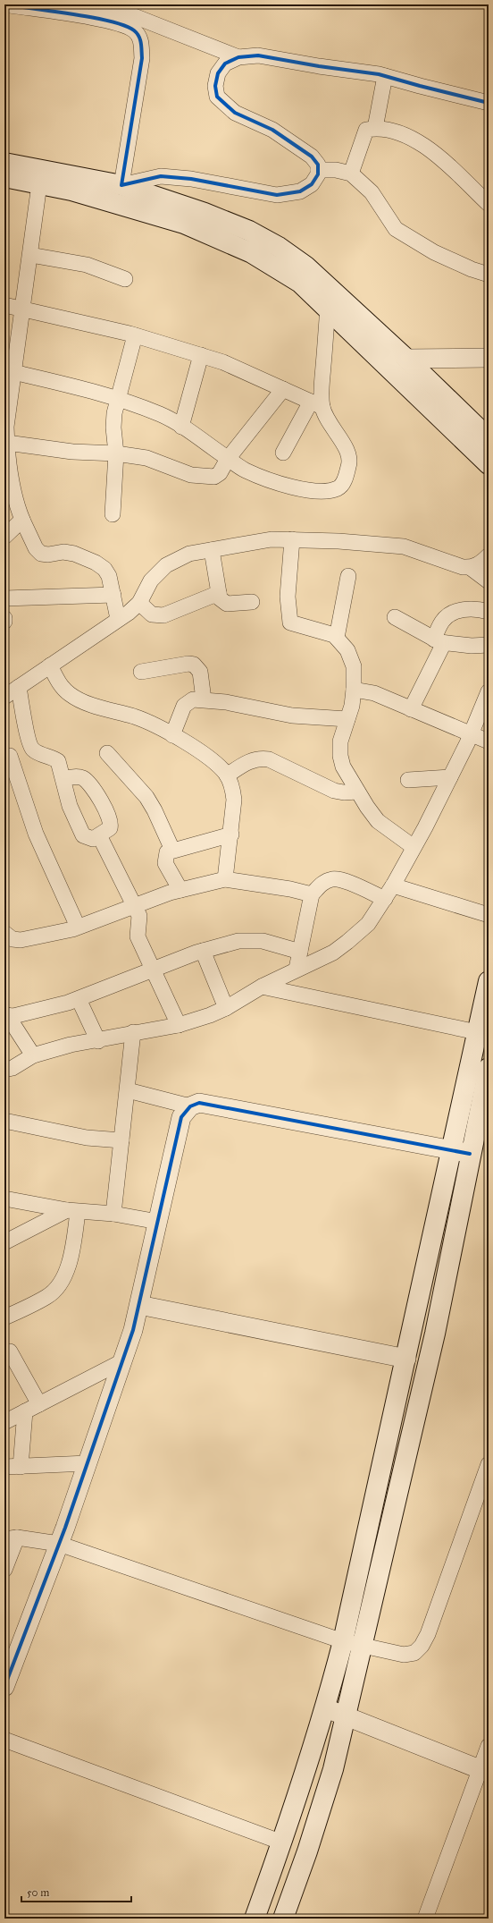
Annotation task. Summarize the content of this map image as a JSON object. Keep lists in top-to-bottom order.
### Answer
{
  "scale_bar": "50 m"
}
